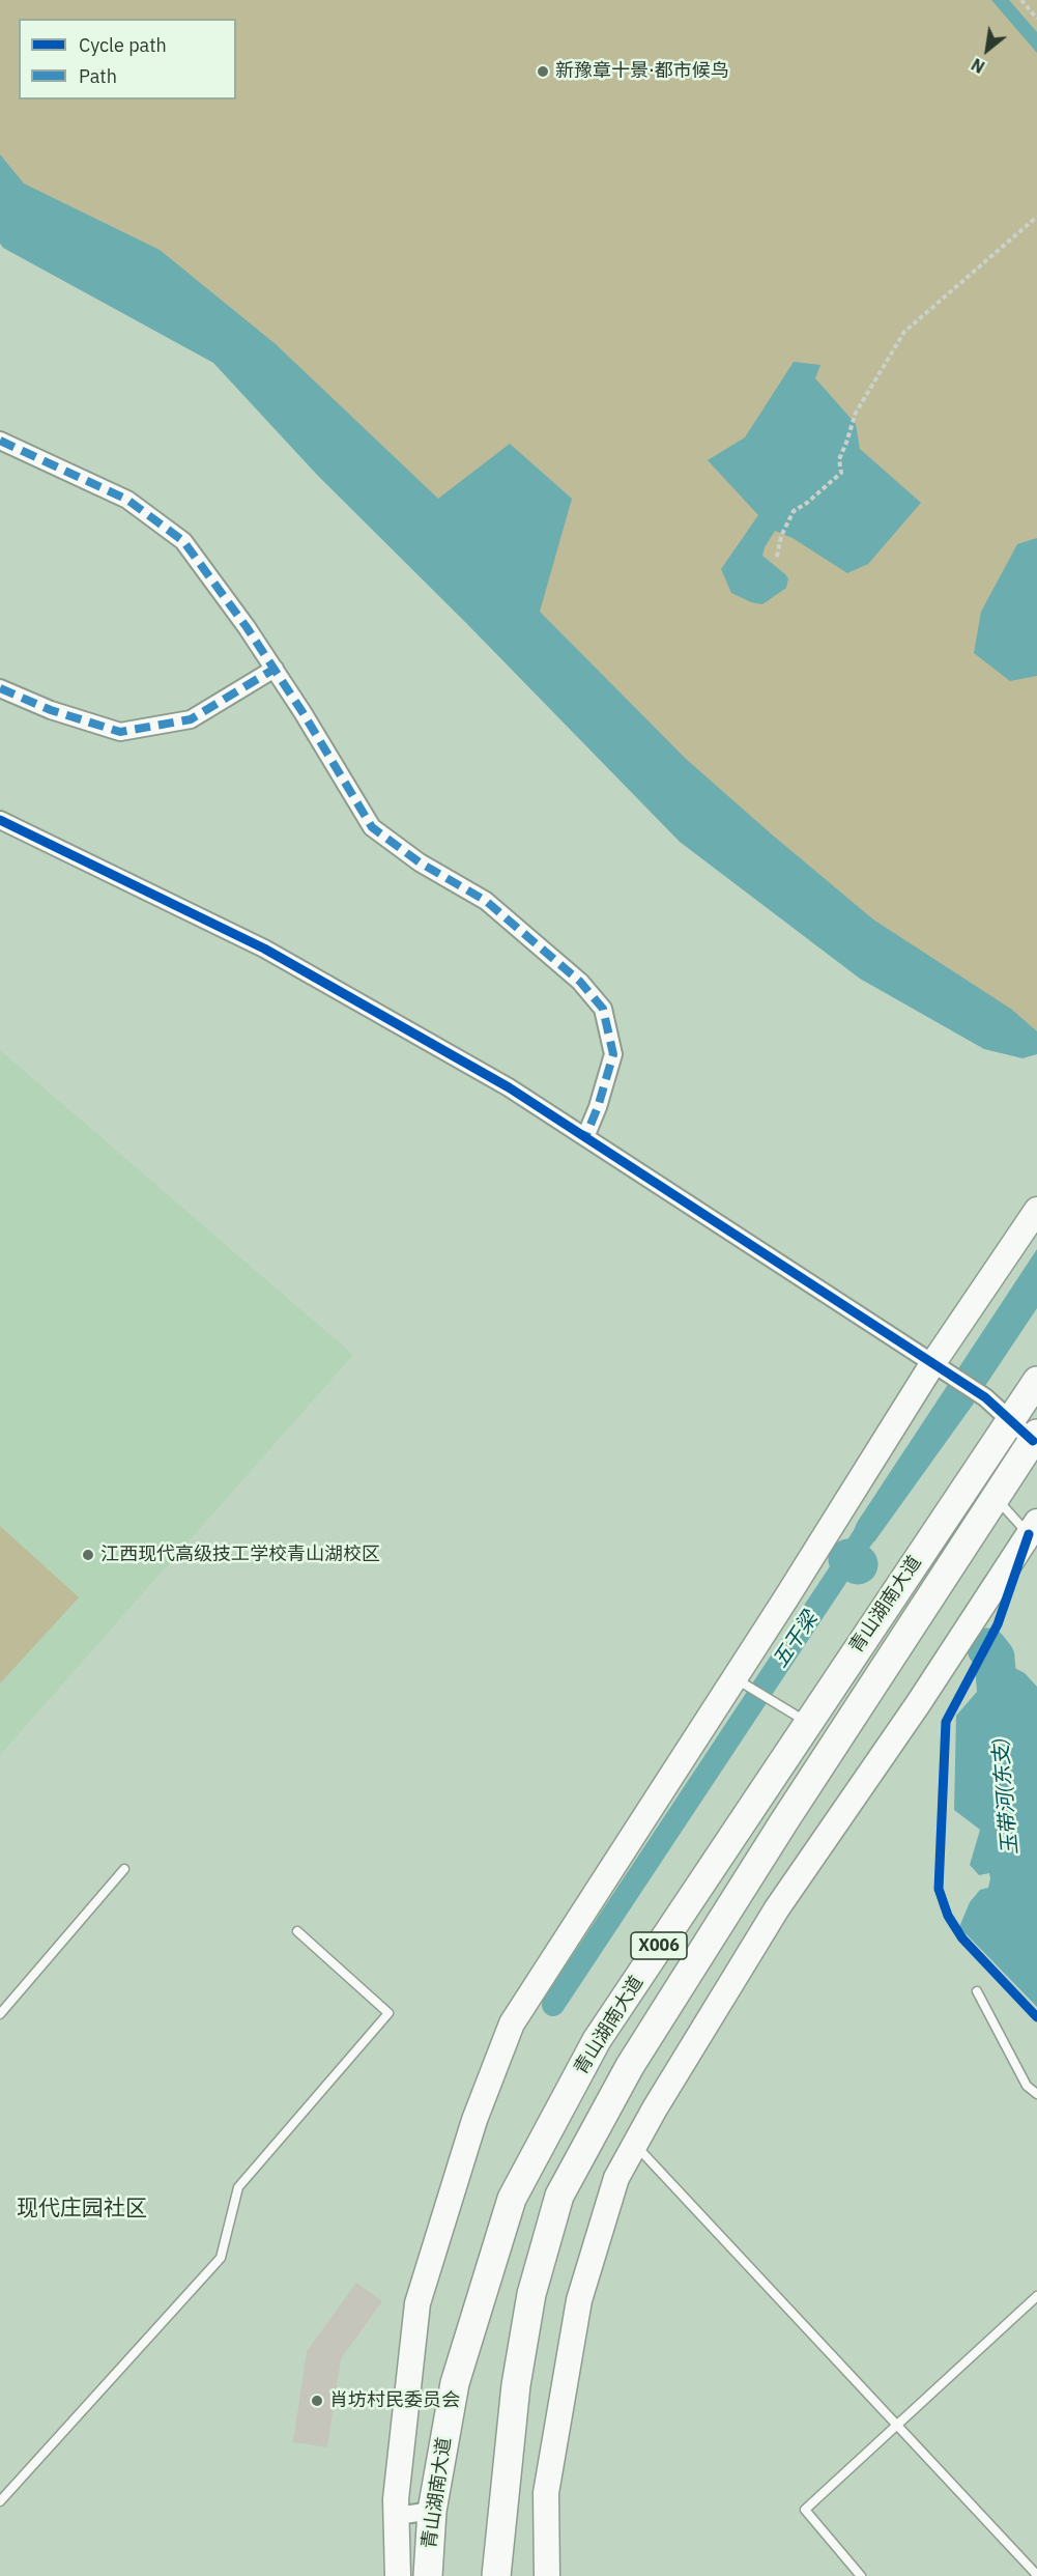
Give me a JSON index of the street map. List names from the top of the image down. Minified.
{"streets":{"main road":["青山湖南大道","X006"]},"districts":["现代庄园社区"],"water":["五干梁","玉带河(东支)"],"places":["新豫章十景·都市候鸟","江西现代高级技工学校青山湖校区","肖坊村民委员会"],"legend":["Cycle path","Path"],"north":"bottom left"}
